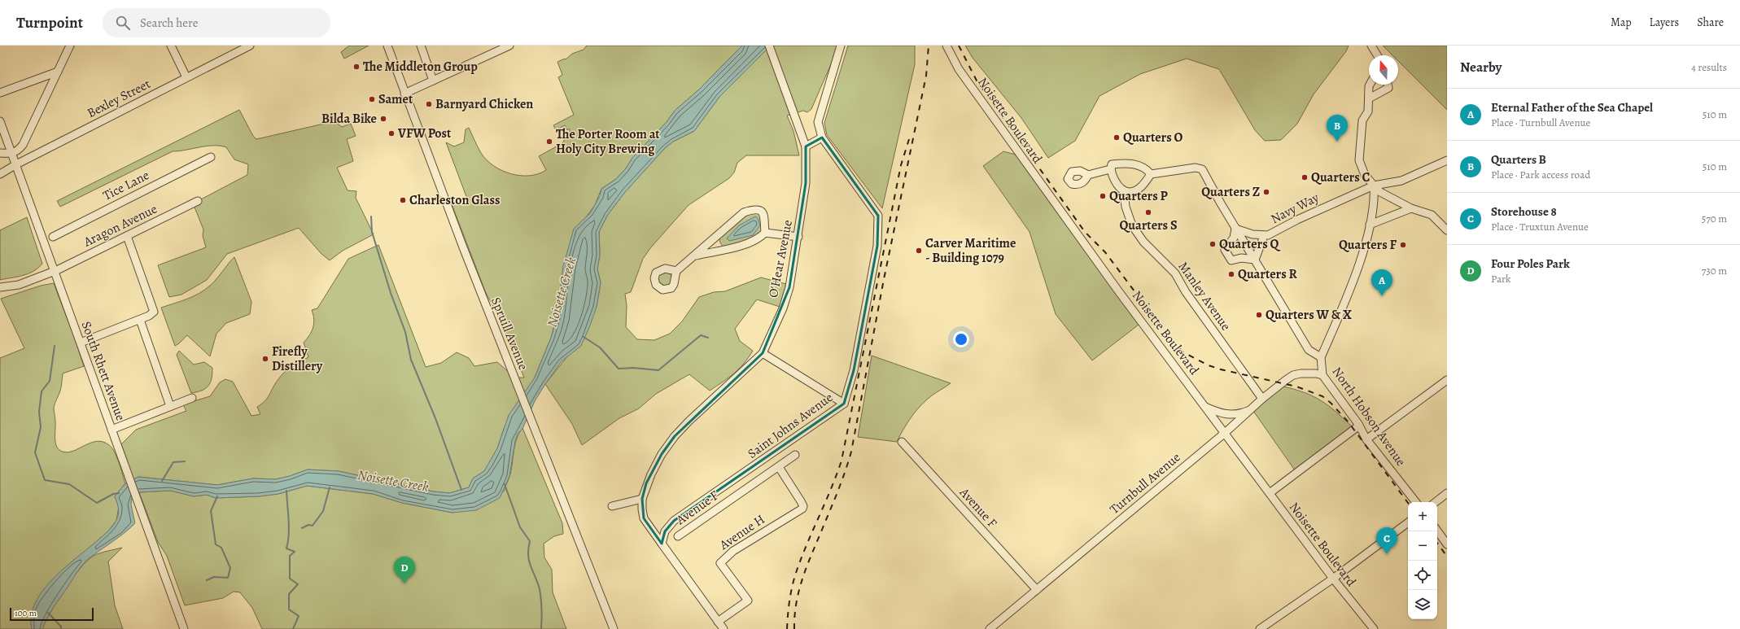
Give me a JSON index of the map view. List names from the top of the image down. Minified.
{"streets":{"street":["Bexley Street","Noisette Boulevard","Tice Lane","Navy Way","Aragon Avenue","O'Hear Avenue","Manley Avenue","Spruill Avenue","South Rhett Avenue","North Hobson Avenue","Saint Johns Avenue","Turnbull Avenue","Avenue F","Avenue H"]},"crossings":[["Bexley Street","South Rhett Avenue"],["Noisette Boulevard","Turnbull Avenue"],["Navy Way","North Hobson Avenue"],["Aragon Avenue","South Rhett Avenue"],["O'Hear Avenue","Saint Johns Avenue"],["Manley Avenue","Turnbull Avenue"],["North Hobson Avenue","Turnbull Avenue"],["Turnbull Avenue","Avenue F"],["Avenue F","Avenue H"]],"water":["Noisette Creek"],"places":["The Middleton Group","Samet","Barnyard Chicken","Bilda Bike","VFW Post","Quarters O","The Porter Room at Holy City Brewing","Quarters C","Quarters Z","Quarters P","Charleston Glass","Quarters S","Quarters Q","Quarters F","Carver Maritime - Building 1079","Quarters R","Quarters W & X","Firefly Distillery"],"scale_bar":"100 m","north":"top","page":{"header":"Turnpoint","search":"Search here","nav":["Map","Layers","Share"],"heading":["Nearby","4 results"],"list":[{"mark":"A","name":"Eternal Father of the Sea Chapel","note":"Place · Turnbull Avenue","value":"510 m"},{"mark":"B","name":"Quarters B","note":"Place · Park access road","value":"510 m"},{"mark":"C","name":"Storehouse 8","note":"Place · Truxtun Avenue","value":"570 m"},{"mark":"D","name":"Four Poles Park","note":"Park","value":"730 m"}],"pins":["B","A","C","D"],"map_buttons":["+","−"],"scale":"100 m"}}
